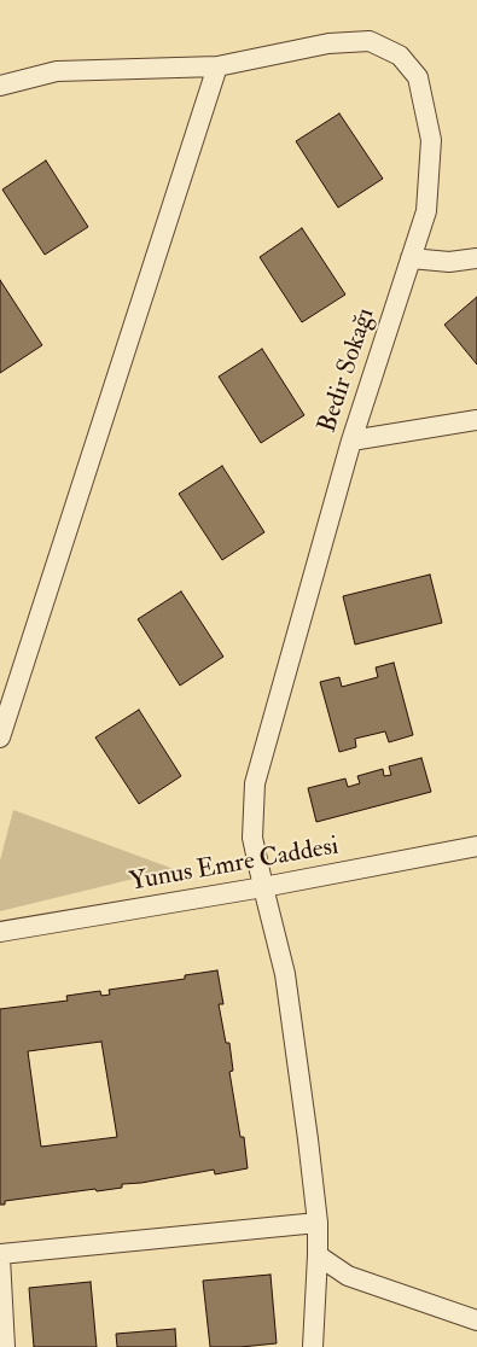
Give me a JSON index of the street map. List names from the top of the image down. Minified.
{"streets":{"street":["Bedir Sokağı","Yunus Emre Caddesi"]},"crossings":[["Bedir Sokağı","Yunus Emre Caddesi"]]}
